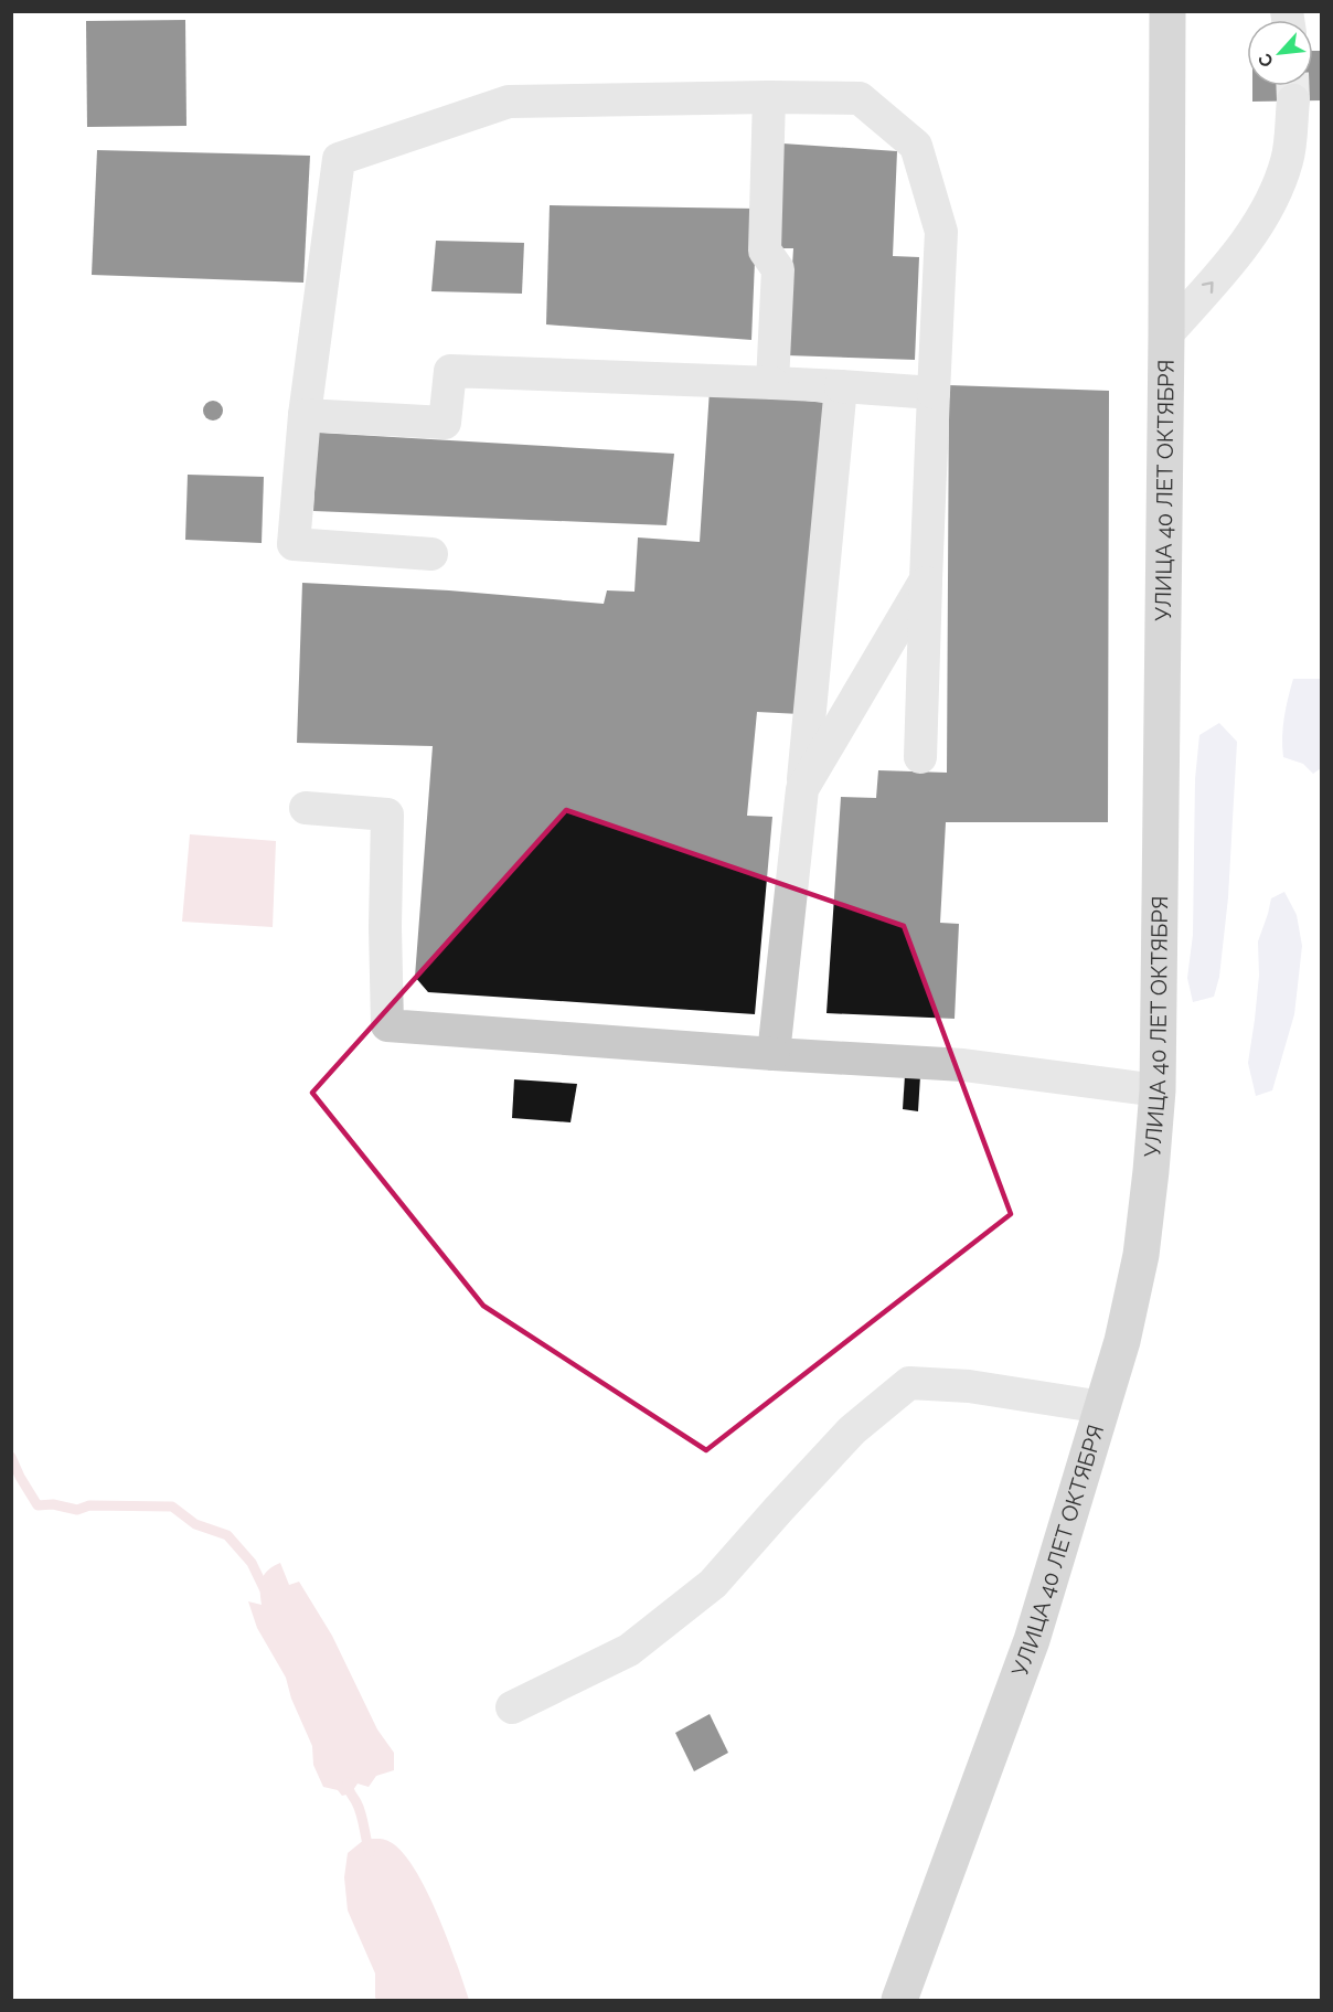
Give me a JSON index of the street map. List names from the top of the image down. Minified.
{"streets":{"main road":["УЛИЦА 40 ЛЕТ ОКТЯБРЯ"]},"north":"bottom left"}
